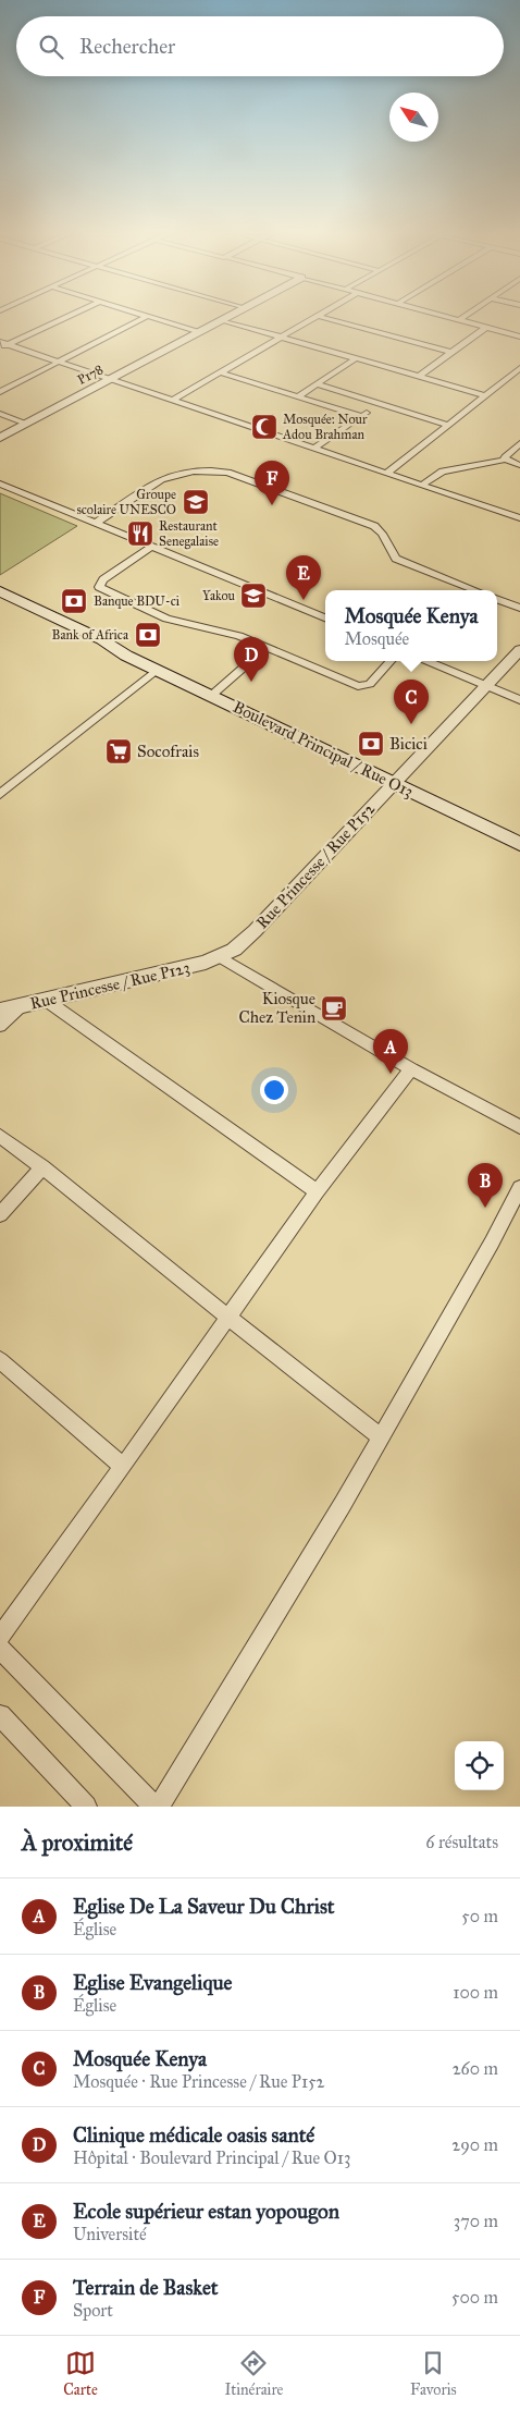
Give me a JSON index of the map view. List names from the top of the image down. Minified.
{"streets":{"main road":["Boulevard Principal / Rue O13"],"street":["P178","Rue Princesse / Rue P152","Rue Princesse / Rue P123"]},"crossings":[["Boulevard Principal / Rue O13","Rue Princesse / Rue P152"],["Rue Princesse / Rue P152","Rue Princesse / Rue P123"]],"places":{"mosque":["Mosquée: Nour Adou Brahman"],"school or university":["Groupe scolaire UNESCO","Yakou"],"restaurant":["Restaurant Senegalaise"],"bank":["Banque BDU-ci","Bank of Africa","Bicici"],"supermarket":["Socofrais"],"cafe":["Kiosque Chez Tenin"]},"north":"top left","page":{"search":"Rechercher","pins":["F","E","D","C","A","B"],"popup":["Mosquée Kenya","Mosquée"],"heading":["À proximité","6 résultats"],"list":[{"mark":"A","name":"Eglise De La Saveur Du Christ","note":"Église","value":"50 m"},{"mark":"B","name":"Eglise Evangelique","note":"Église","value":"100 m"},{"mark":"C","name":"Mosquée Kenya","note":"Mosquée · Rue Princesse / Rue P152","value":"260 m"},{"mark":"D","name":"Clinique médicale oasis santé","note":"Hôpital · Boulevard Principal / Rue O13","value":"290 m"},{"mark":"E","name":"Ecole supérieur estan yopougon","note":"Université","value":"370 m"},{"mark":"F","name":"Terrain de Basket","note":"Sport","value":"500 m"}],"nav":["Carte","Itinéraire","Favoris"]}}
